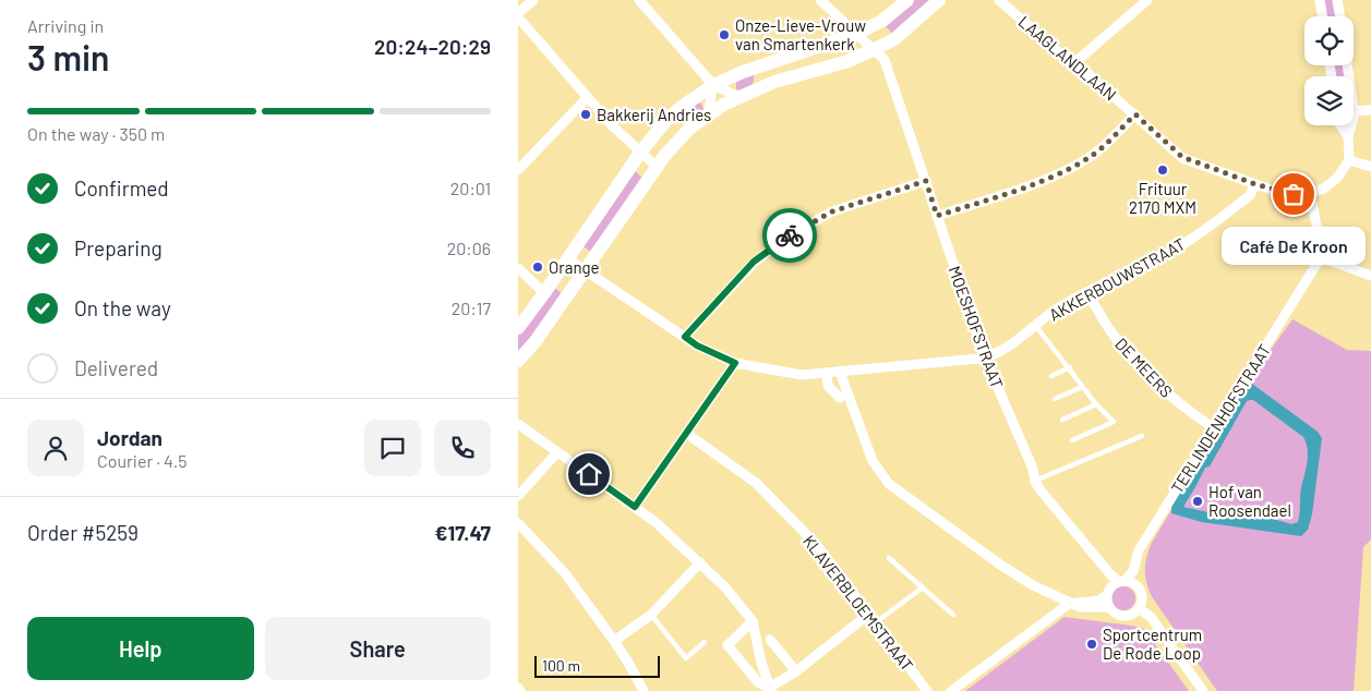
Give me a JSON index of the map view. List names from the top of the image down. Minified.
{"streets":{"street":["LAAGLANDLAAN","AKKERBOUWSTRAAT","MOESHOFSTRAAT","DE MEERS","TERLINDENHOFSTRAAT","KLAVERBLOEMSTRAAT"]},"crossings":[["LAAGLANDLAAN","AKKERBOUWSTRAAT"],["AKKERBOUWSTRAAT","MOESHOFSTRAAT"],["AKKERBOUWSTRAAT","DE MEERS"],["MOESHOFSTRAAT","TERLINDENHOFSTRAAT"],["DE MEERS","TERLINDENHOFSTRAAT"]],"places":["Onze-Lieve-Vrouw van Smartenkerk","Bakkerij Andries","Frituur 2170 MXM","Café De Kroon","Orange","Hof van Roosendael","Sportcentrum De Rode Loop"],"scale_bar":"100 m","page":{"heading":["3 min","Arriving in","20:24–20:29"],"panel":["Jordan","Courier · 4.5","Order #5259","€17.47"],"bar":"On the way · 350 m","list":[["Confirmed","20:01"],["Preparing","20:06"],["On the way","20:17"],"Delivered"],"bubble":"Café De Kroon","buttons":["Help","Share"],"scale":"100 m"}}
